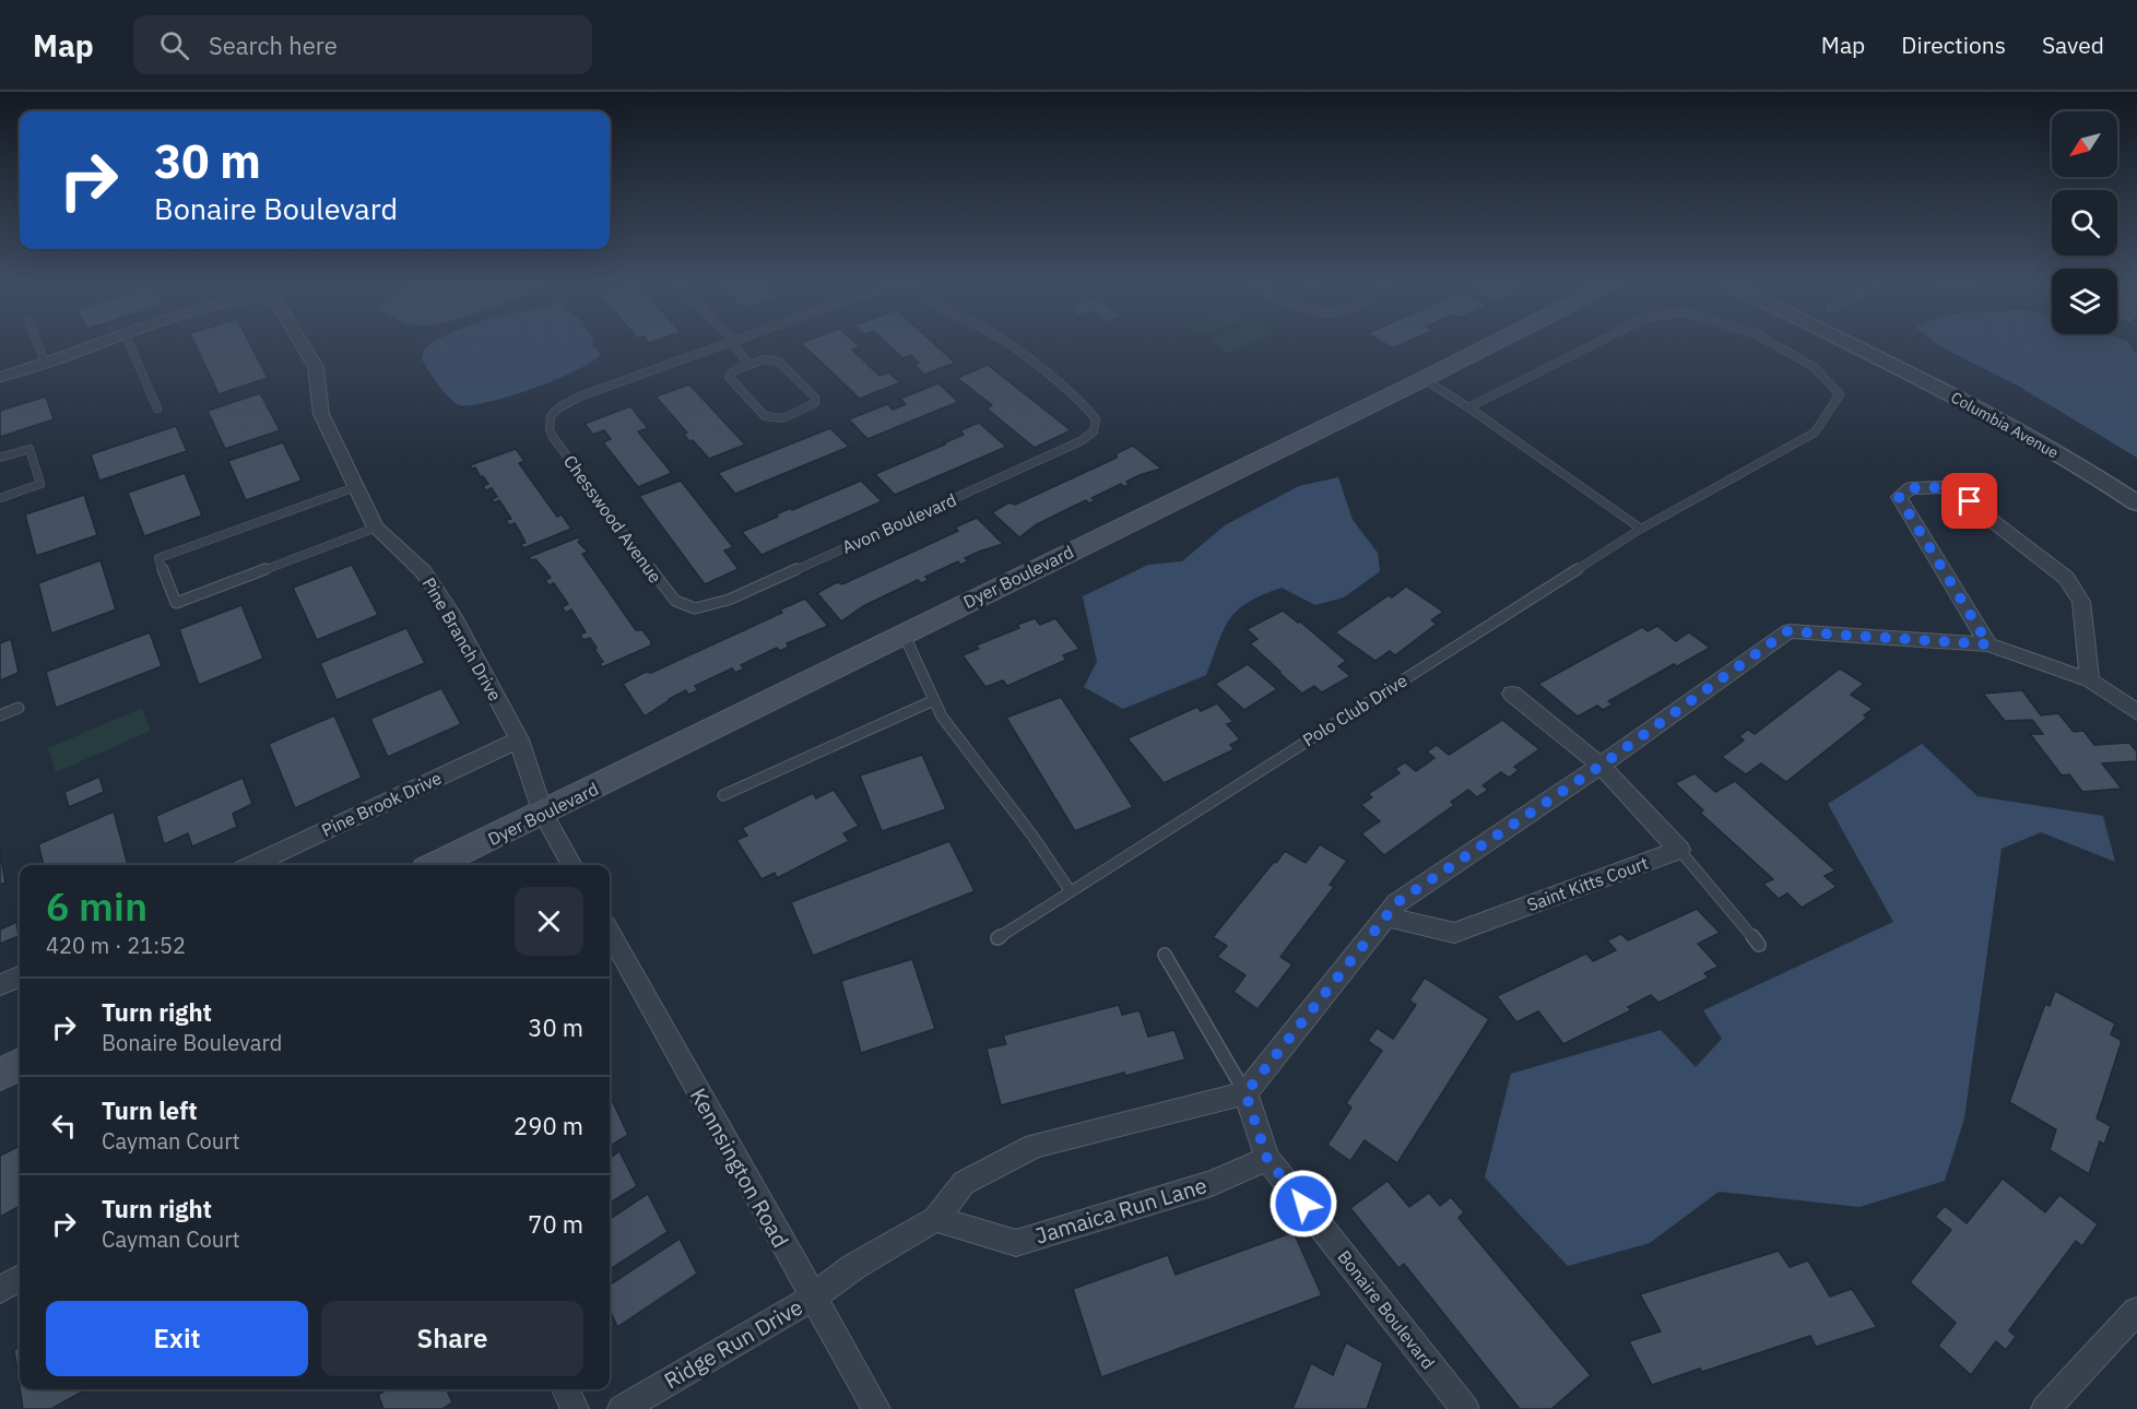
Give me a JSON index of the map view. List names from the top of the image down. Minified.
{"streets":{"main road":["Dyer Boulevard"],"street":["Columbia Avenue","Pine Branch Drive","Pine Brook Drive","Saint Kitts Court","Kennsington Road","Jamaica Run Lane","Bonaire Boulevard","Ridge Run Drive"],"lane":["Chesswood Avenue","Avon Boulevard","Polo Club Drive"]},"crossings":[["Chesswood Avenue","Avon Boulevard"],["Dyer Boulevard","Pine Branch Drive"],["Pine Branch Drive","Pine Brook Drive"],["Kennsington Road","Ridge Run Drive"],["Jamaica Run Lane","Bonaire Boulevard"]],"north":"bottom left","page":{"header":"Map","search":"Search here","nav":["Map","Directions","Saved"],"turn":["30 m","Bonaire Boulevard"],"heading":["6 min","420 m · 21:52"],"list":[{"name":"Turn right","note":"Bonaire Boulevard","value":"30 m"},{"name":"Turn left","note":"Cayman Court","value":"290 m"},{"name":"Turn right","note":"Cayman Court","value":"70 m"}],"buttons":["Exit","Share"]}}
